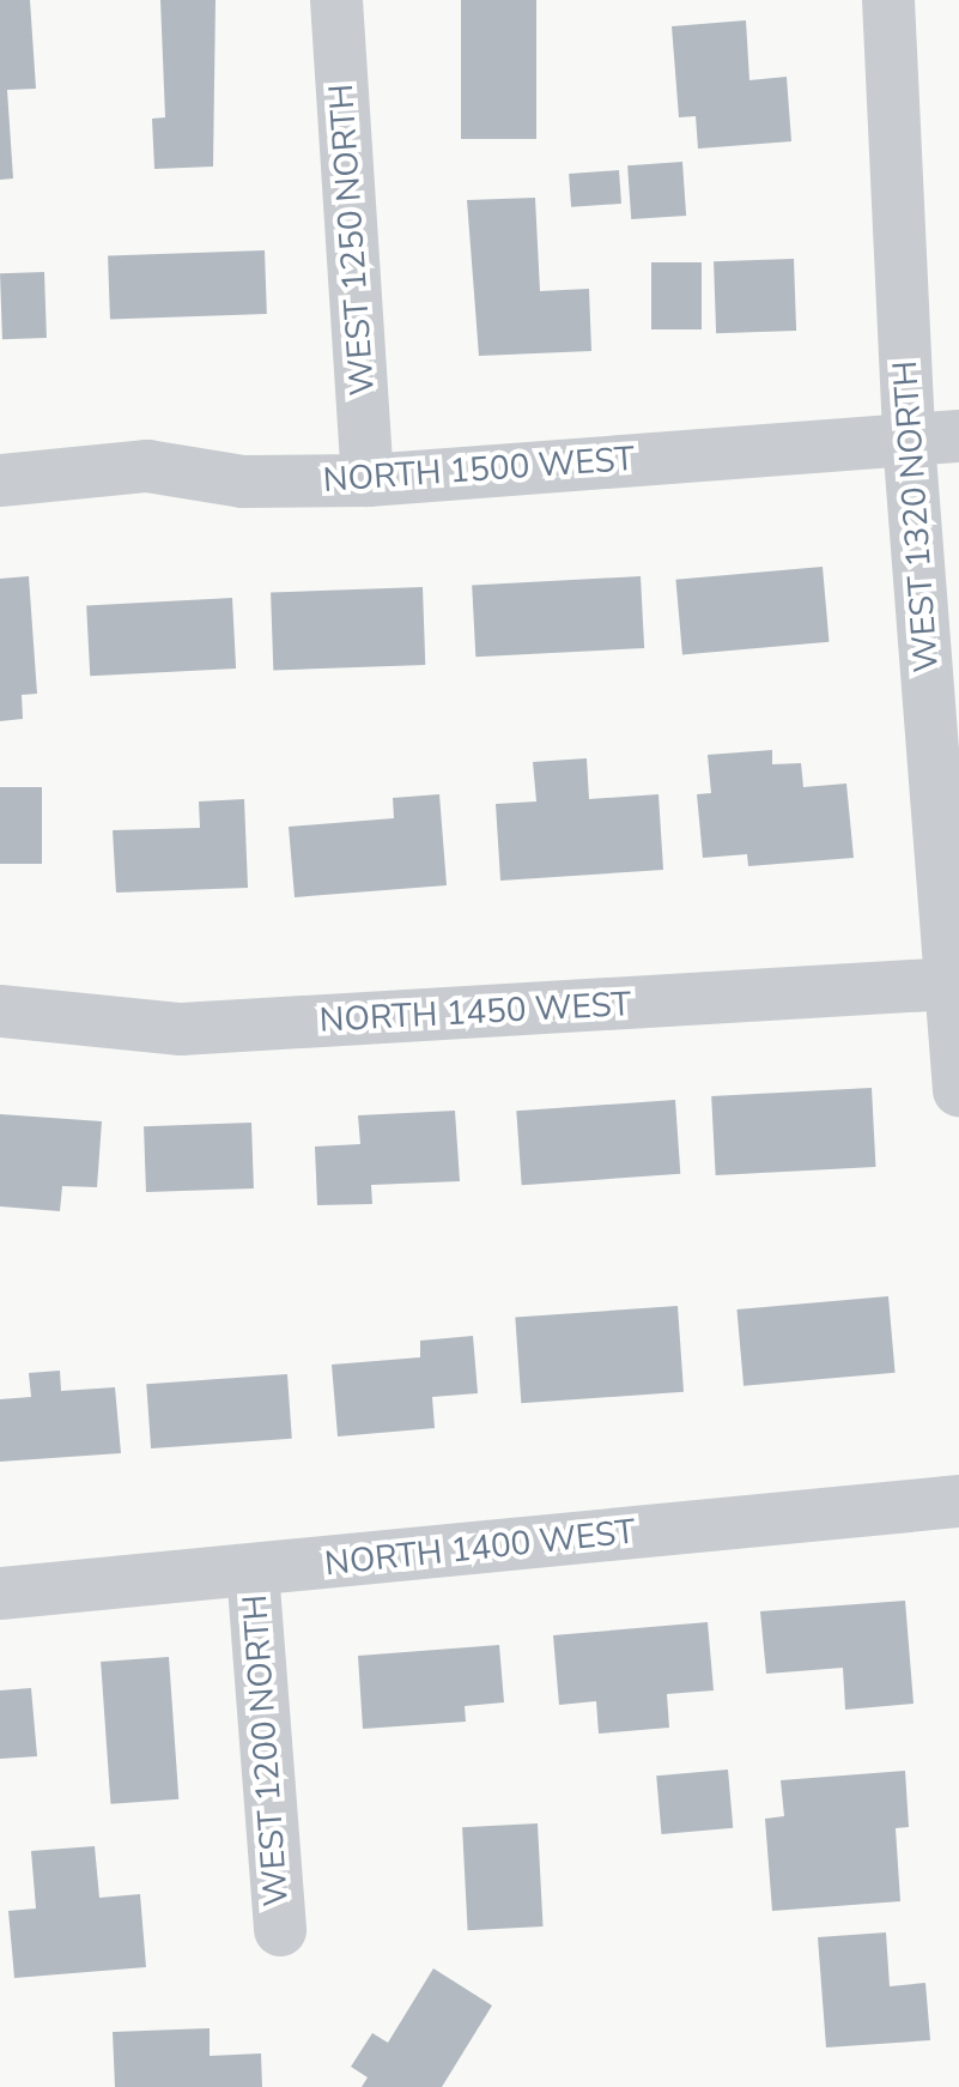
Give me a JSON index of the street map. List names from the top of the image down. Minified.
{"streets":{"street":["WEST 1250 NORTH","NORTH 1500 WEST","WEST 1320 NORTH","NORTH 1450 WEST","NORTH 1400 WEST","WEST 1200 NORTH"]},"crossings":[["WEST 1250 NORTH","NORTH 1500 WEST"],["NORTH 1500 WEST","WEST 1320 NORTH"],["WEST 1320 NORTH","NORTH 1450 WEST"],["NORTH 1400 WEST","WEST 1200 NORTH"]]}
